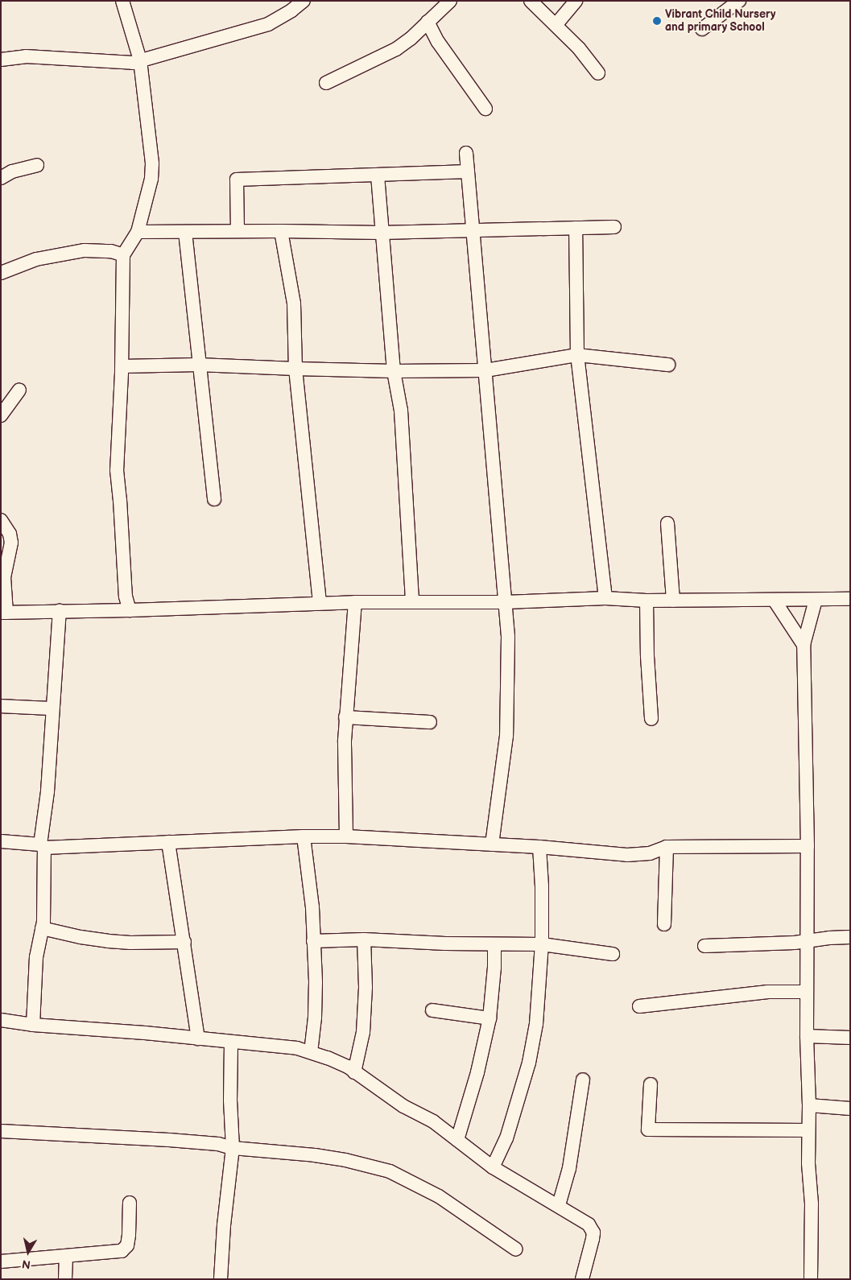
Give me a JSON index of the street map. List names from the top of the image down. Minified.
{"places":["Vibrant Child Nursery and primary School"],"north":"bottom"}
